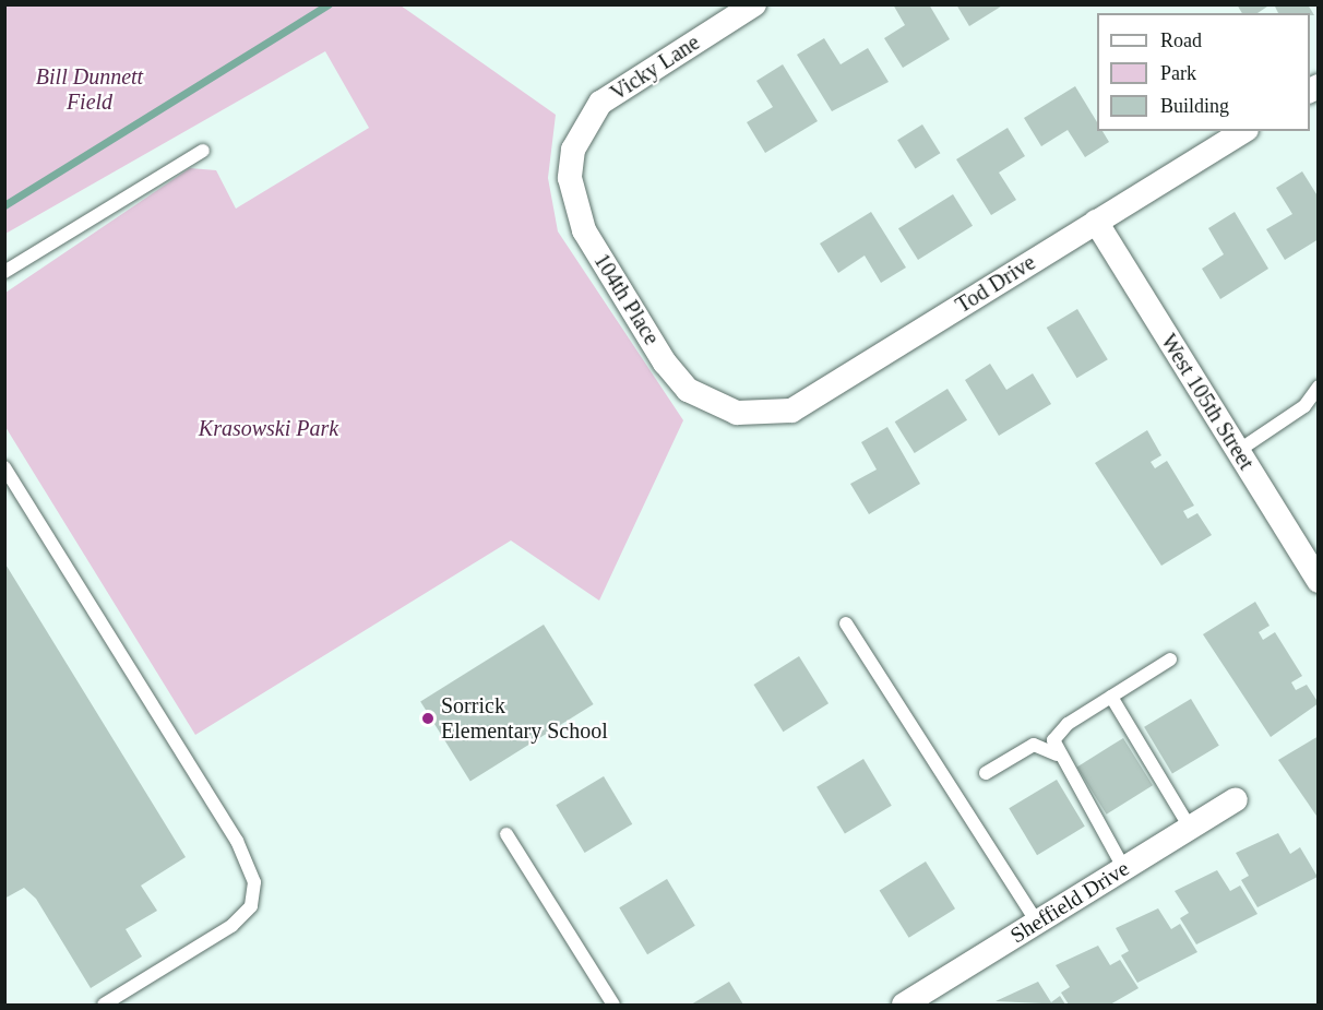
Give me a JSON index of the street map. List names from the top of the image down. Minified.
{"streets":{"street":["Vicky Lane","Tod Drive","104th Place","West 105th Street","Sheffield Drive"]},"crossings":[["Vicky Lane","104th Place"],["Tod Drive","104th Place"],["Tod Drive","West 105th Street"]],"parks":["Bill Dunnett Field","Krasowski Park"],"places":["Sorrick Elementary School"],"legend":["Road","Park","Building"]}
